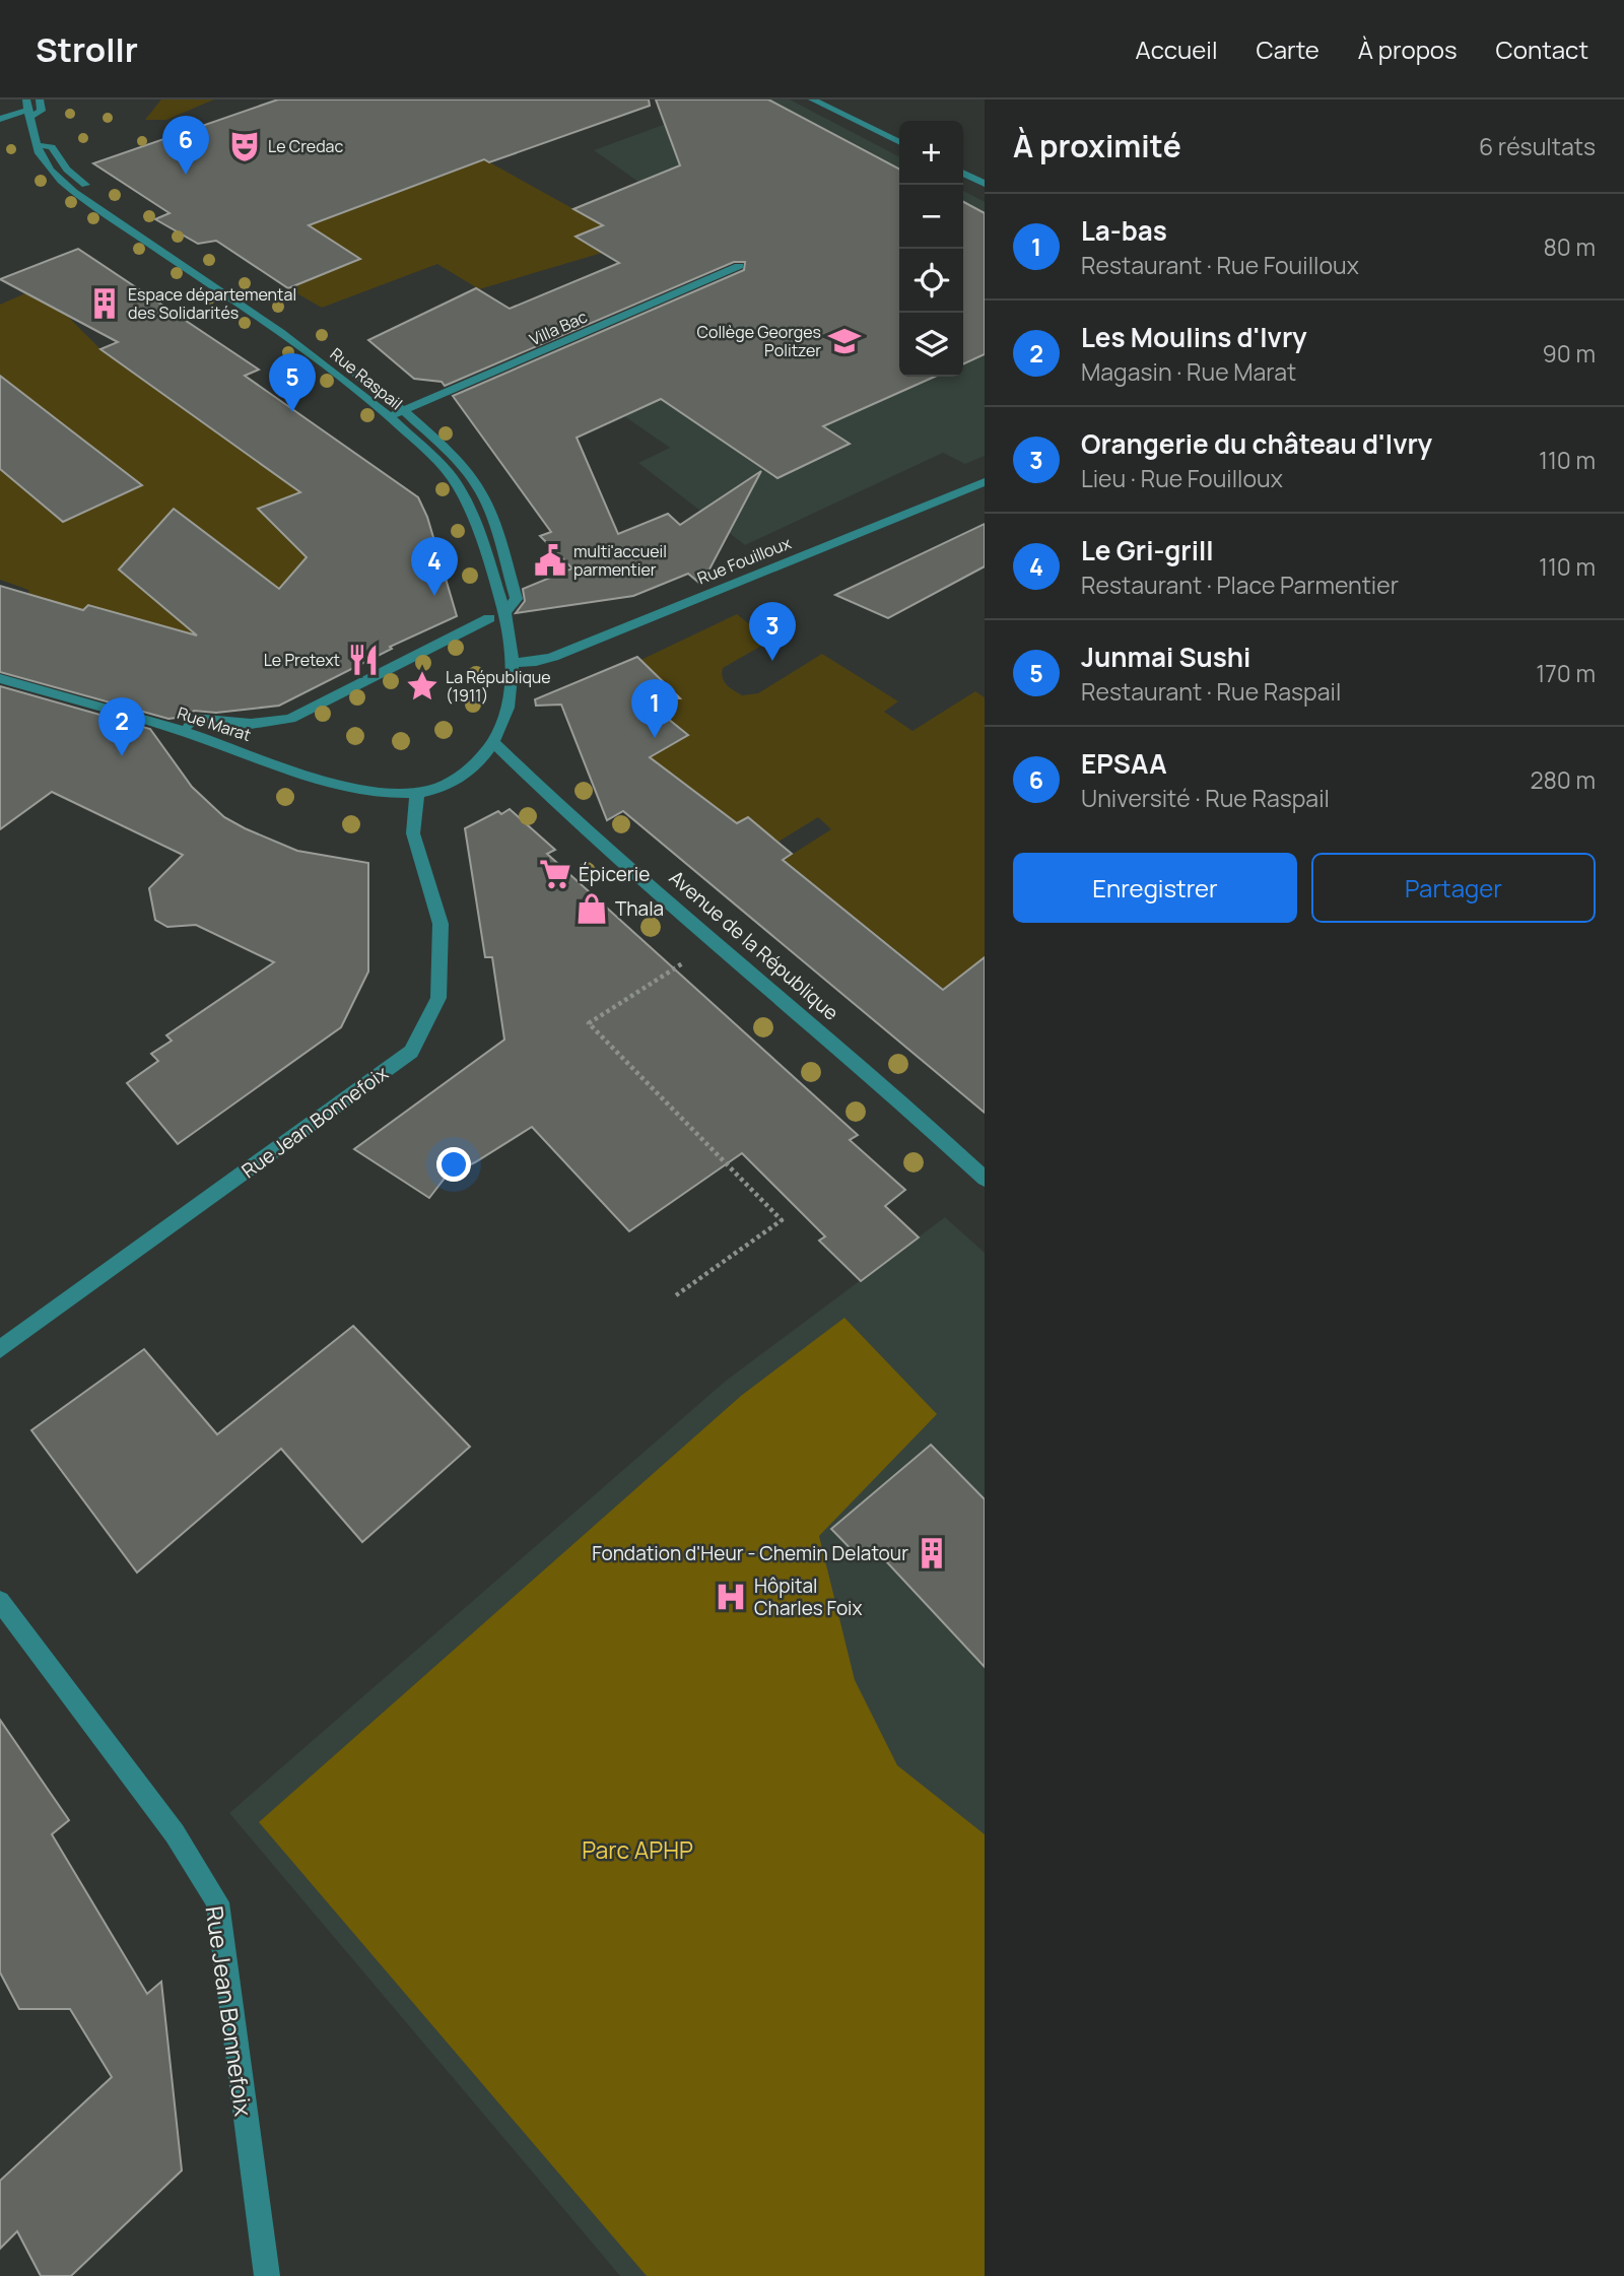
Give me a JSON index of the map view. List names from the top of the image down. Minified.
{"streets":{"street":["Villa Bac","Rue Raspail","Rue Fouilloux","Rue Marat","Avenue de la République","Rue Jean Bonnefoix"]},"crossings":[["Villa Bac","Rue Raspail"],["Rue Raspail","Rue Fouilloux"],["Rue Marat","Rue Jean Bonnefoix"]],"parks":["Parc APHP"],"places":{"theatre":["Le Credac"],"building":["Espace départemental des Solidarités","Fondation d'Heur - Chemin Delatour"],"school or university":["Collège Georges Politzer"],"public building":["multi'accueil parmentier"],"restaurant":["Le Pretext"],"place":["La République (1911)"],"supermarket":["Épicerie"],"shop":["Thala"],"hospital":["Hôpital Charles Foix"]},"page":{"header":"Strollr","nav":["Accueil","Carte","À propos","Contact"],"heading":["À proximité","6 résultats"],"pins":["6","5","4","3","1","2"],"map_buttons":["+","−"],"list":[{"mark":"1","name":"La-bas","note":"Restaurant · Rue Fouilloux","value":"80 m"},{"mark":"2","name":"Les Moulins d'Ivry","note":"Magasin · Rue Marat","value":"90 m"},{"mark":"3","name":"Orangerie du château d'Ivry","note":"Lieu · Rue Fouilloux","value":"110 m"},{"mark":"4","name":"Le Gri-grill","note":"Restaurant · Place Parmentier","value":"110 m"},{"mark":"5","name":"Junmai Sushi","note":"Restaurant · Rue Raspail","value":"170 m"},{"mark":"6","name":"EPSAA","note":"Université · Rue Raspail","value":"280 m"}],"buttons":["Enregistrer","Partager"]}}
